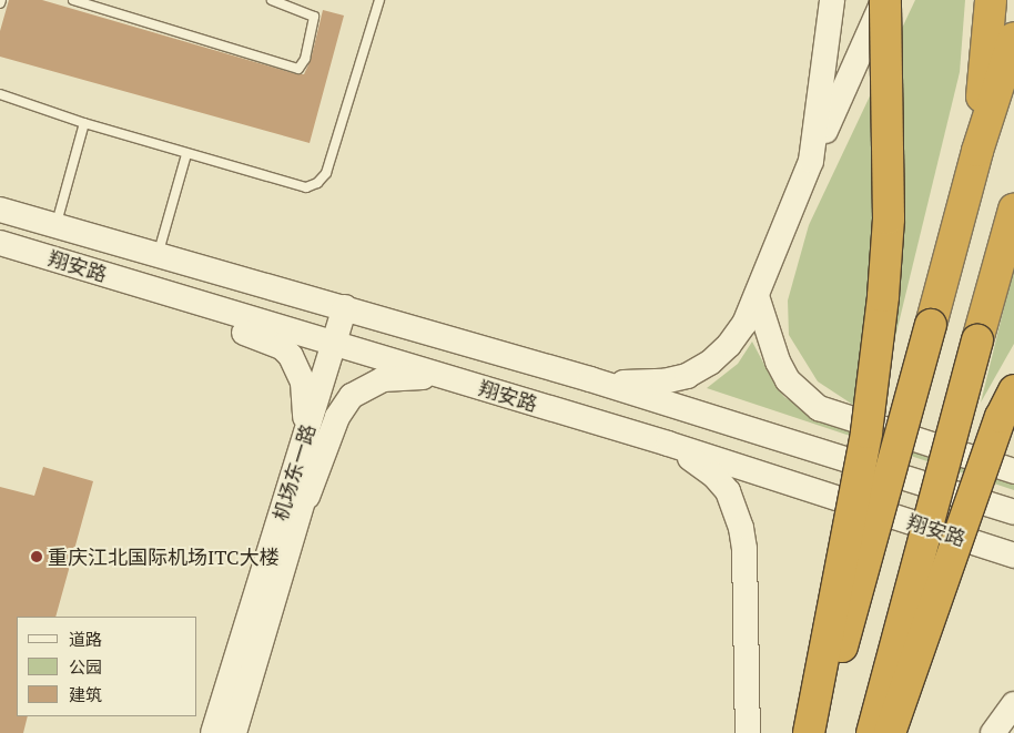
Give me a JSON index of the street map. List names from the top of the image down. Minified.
{"streets":{"main road":["翔安路","机场东一路"]},"crossings":[["翔安路","机场东一路"]],"places":["重庆江北国际机场ITC大楼"],"legend":["道路","公园","建筑"]}
